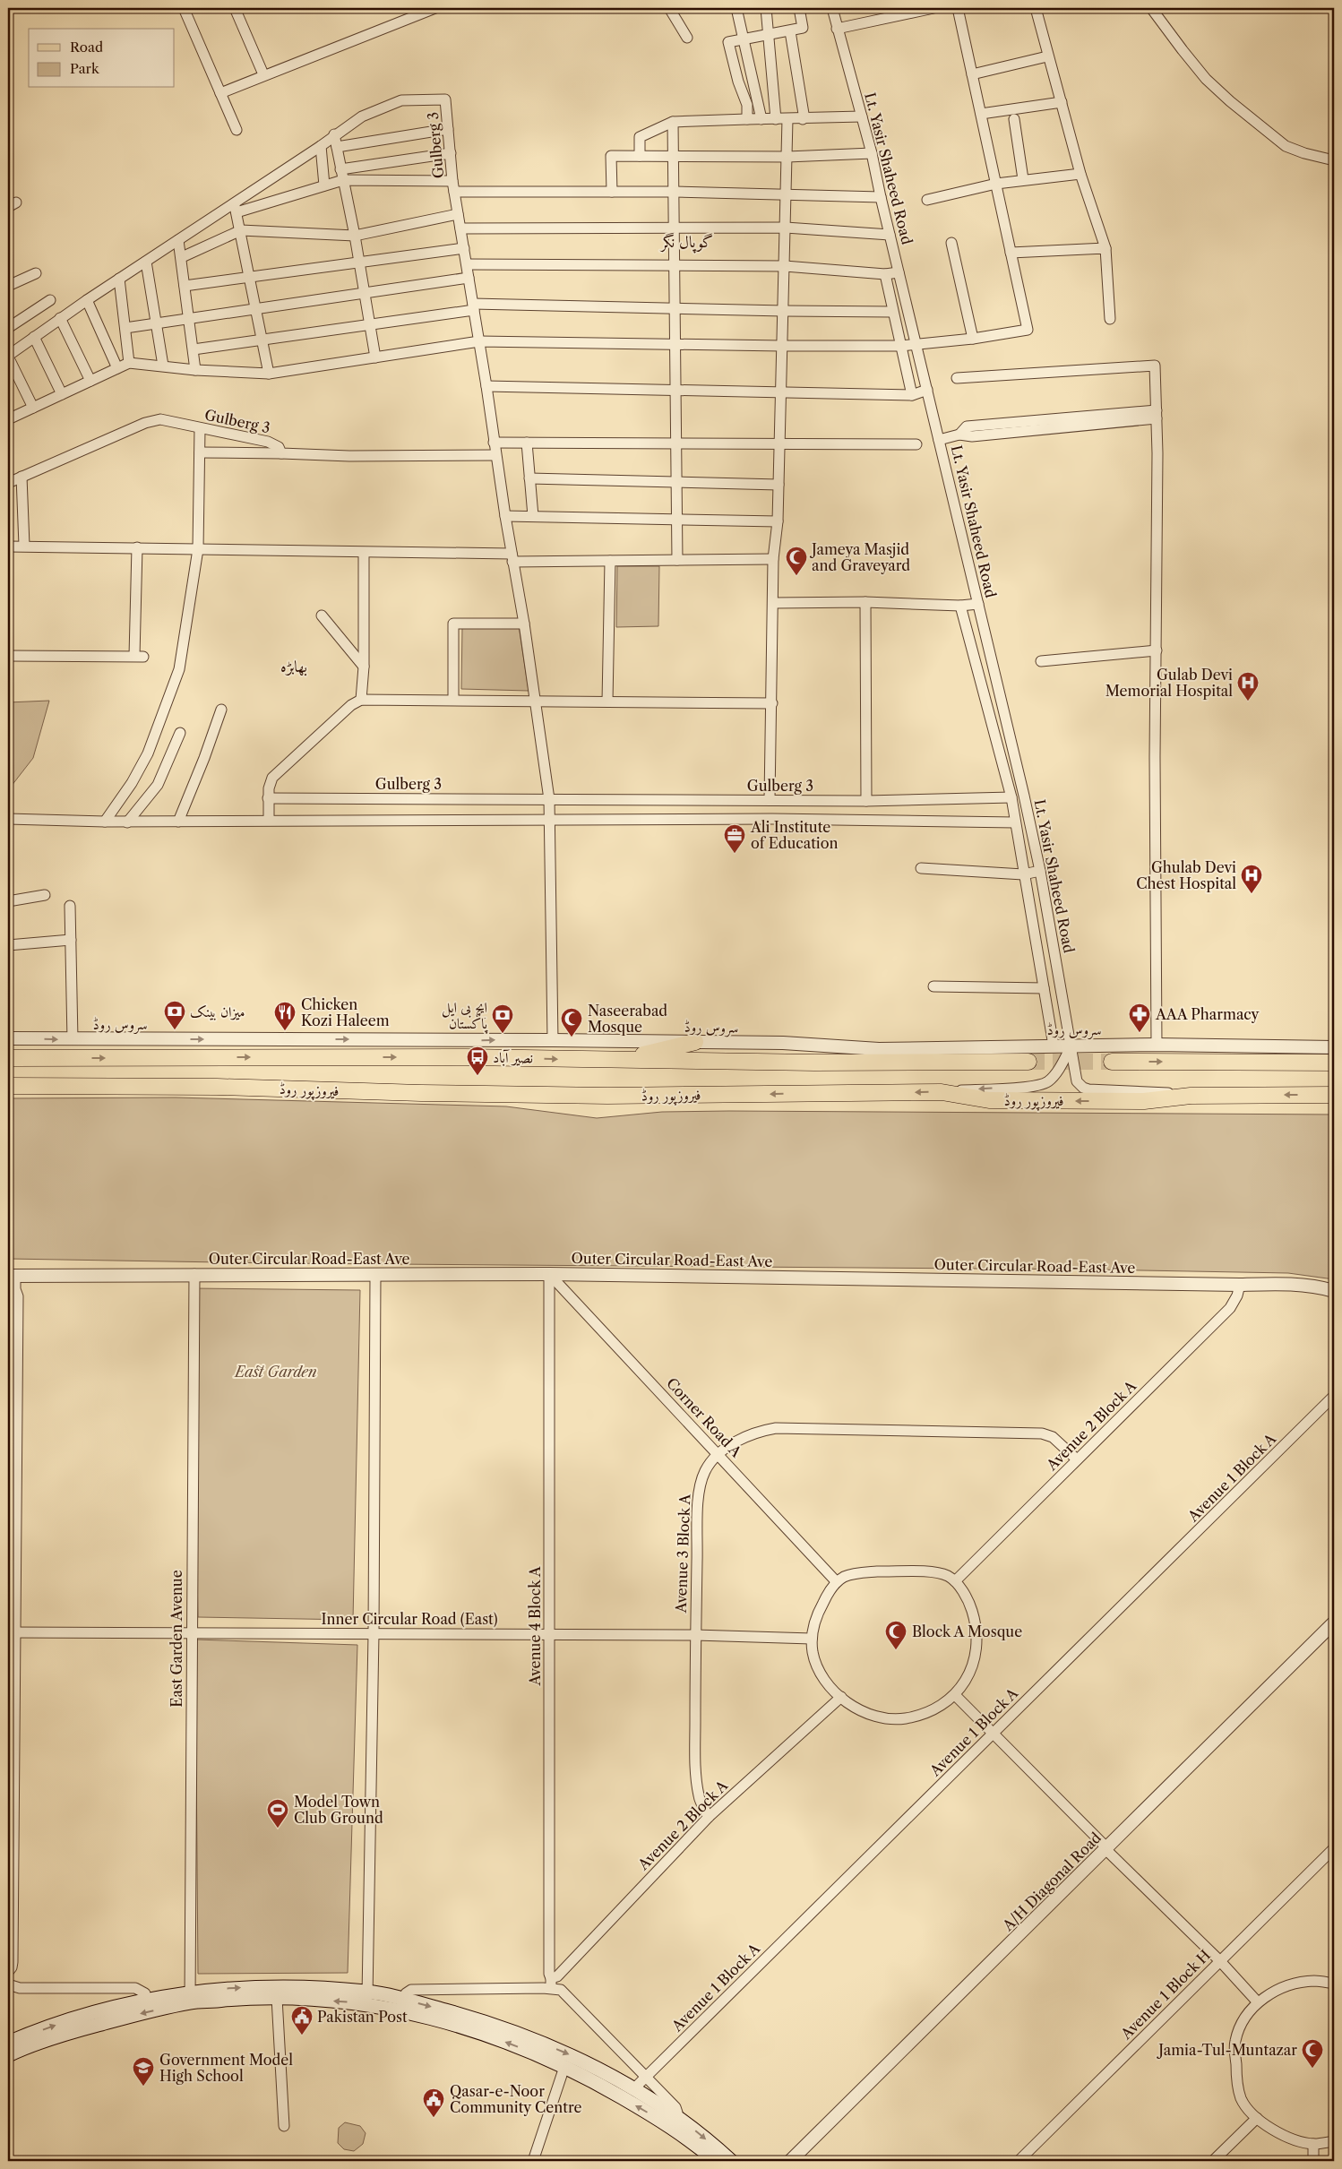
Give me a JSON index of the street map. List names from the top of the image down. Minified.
{"streets":{"main road":["فیروزپور روڈ"],"street":["Gulberg 3","Lt. Yasir Shaheed Road","سروس روڈ","Outer Circular Road-East Ave","Corner Road A","Avenue 2 Block A","Avenue 1 Block A","Avenue 3 Block A","Inner Circular Road (East)","Avenue 4 Block A","East Garden Avenue","A/H Diagonal Road","Avenue 1 Block H"]},"crossings":[["Lt. Yasir Shaheed Road","سروس روڈ"],["Lt. Yasir Shaheed Road","فیروزپور روڈ"],["Outer Circular Road-East Ave","Corner Road A"],["Outer Circular Road-East Ave","Avenue 2 Block A"],["Outer Circular Road-East Ave","Avenue 4 Block A"],["Outer Circular Road-East Ave","East Garden Avenue"],["Corner Road A","Avenue 2 Block A"],["Corner Road A","Avenue 3 Block A"],["Corner Road A","Inner Circular Road (East)"],["Corner Road A","Avenue 4 Block A"],["Avenue 2 Block A","Avenue 3 Block A"],["Avenue 2 Block A","Inner Circular Road (East)"],["Avenue 2 Block A","Avenue 4 Block A"],["Avenue 3 Block A","Inner Circular Road (East)"],["Inner Circular Road (East)","Avenue 4 Block A"],["Inner Circular Road (East)","East Garden Avenue"]],"one_way":["سروس روڈ"],"districts":["گوپال نگر","بھابڑہ"],"parks":["East Garden"],"places":{"mosque":["Jameya Masjid and Graveyard","Naseerabad Mosque","Block A Mosque","Jamia-Tul-Muntazar"],"hospital":["Gulab Devi Memorial Hospital","Ghulab Devi Chest Hospital"],"office":["Ali Institute of Education"],"bank":["میزان بینک","ایچ بی ایل پاکستان"],"restaurant":["Chicken Kozi Haleem"],"pharmacy":["AAA Pharmacy"],"bus stop":["نصیر آباد"],"sports":["Model Town Club Ground"],"public building":["Pakistan Post","Qasar-e-Noor Community Centre"],"school or university":["Government Model High School"]},"legend":["Road","Park"]}
